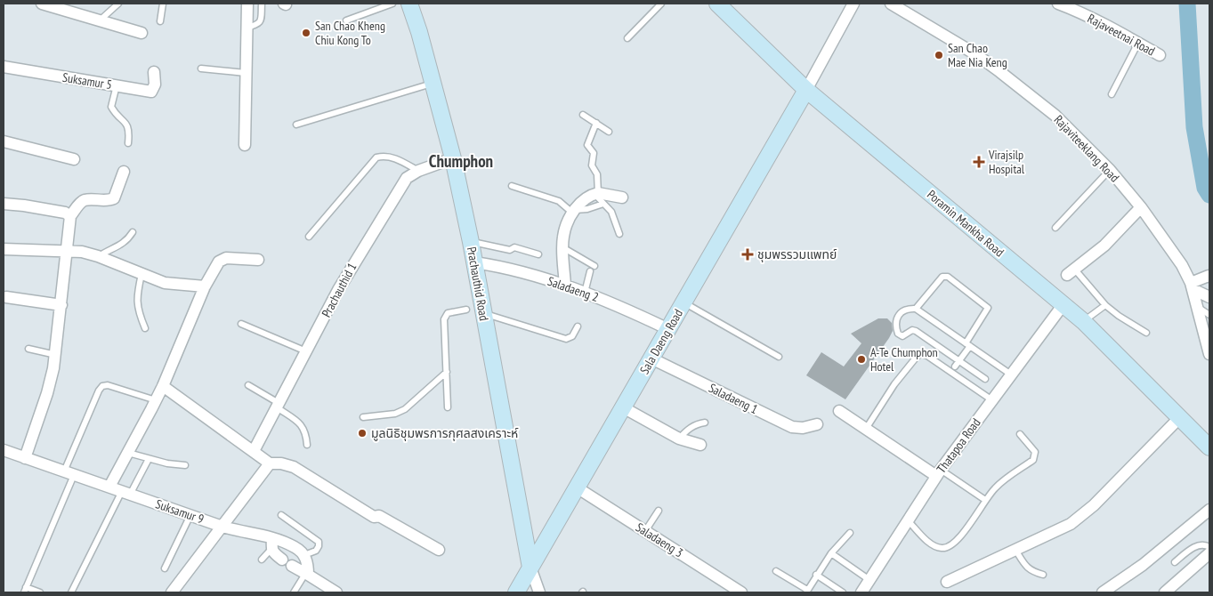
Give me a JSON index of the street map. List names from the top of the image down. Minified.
{"streets":{"street":["Rajaveetnai Road","Suksamur 5","Rajaviteeklang Road","Poramin Mankha Road","Prachauthid Road","Saladaeng 2","Prachauthid 1","Sala Daeng Road","Saladaeng 1","Thatapoa Road","Suksamur 9","Saladaeng 3"]},"crossings":[["Poramin Mankha Road","Sala Daeng Road"],["Poramin Mankha Road","Thatapoa Road"],["Prachauthid Road","Saladaeng 2"],["Prachauthid Road","Prachauthid 1"],["Prachauthid Road","Sala Daeng Road"],["Saladaeng 2","Sala Daeng Road"],["Sala Daeng Road","Saladaeng 1"],["Sala Daeng Road","Saladaeng 3"]],"districts":["Chumphon"],"places":{"other":["San Chao Kheng Chiu Kong To","San Chao Mae Nia Keng","A-Te Chumphon Hotel","มูลนิธิชุมพรการกุศลสงเคราะห์"],"health":["Virajsilp Hospital","ชุมพรรวมแพทย์"]}}
